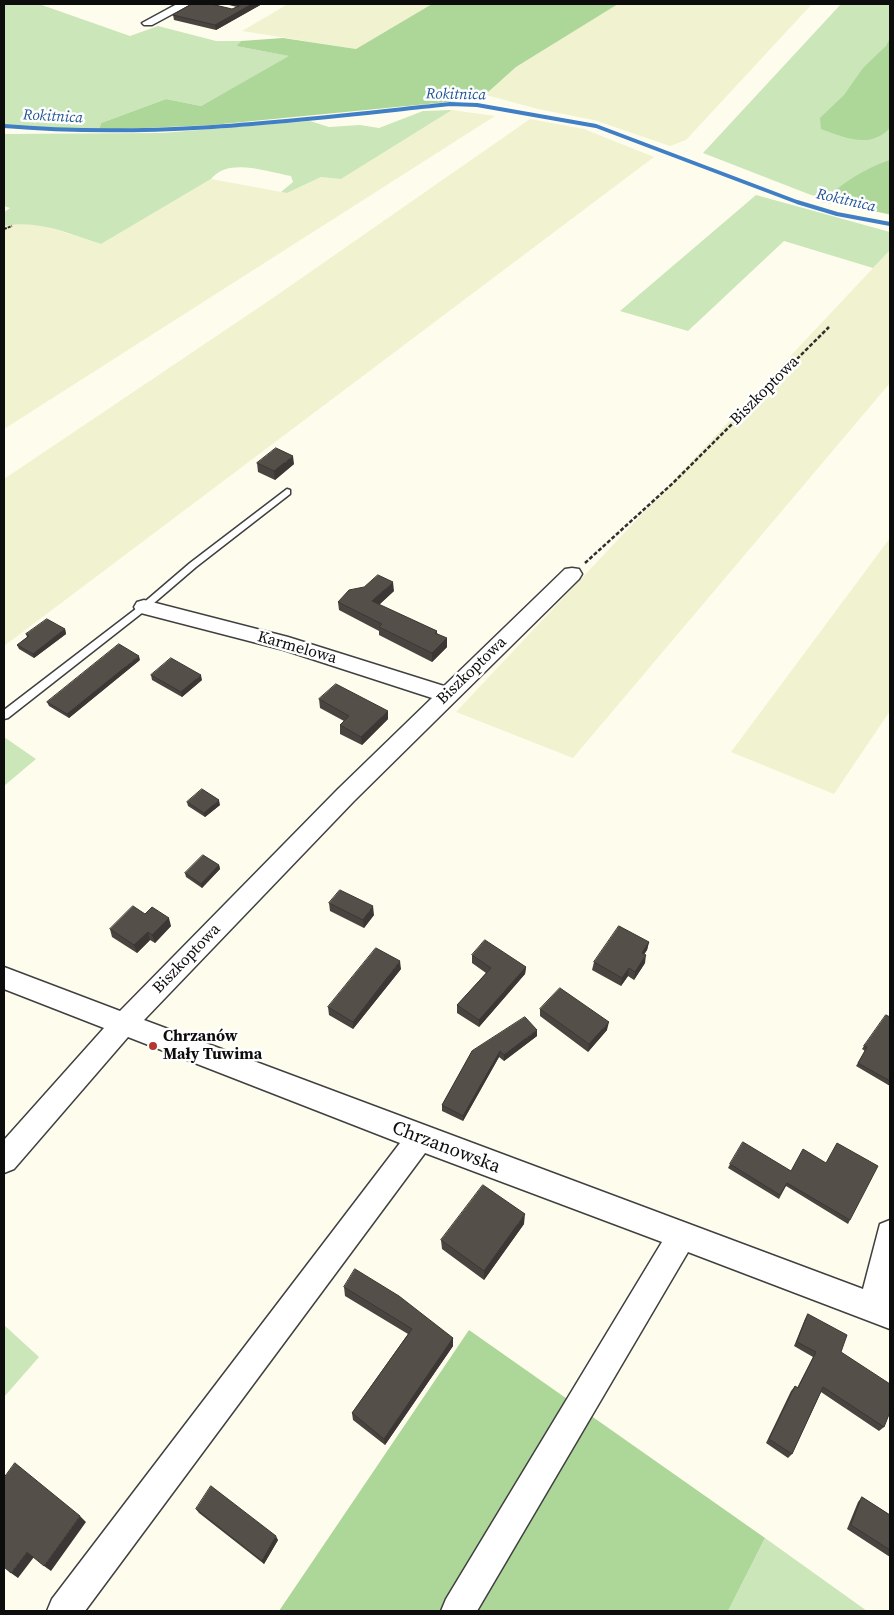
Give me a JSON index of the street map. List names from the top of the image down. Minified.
{"streets":{"street":["Biszkoptowa","Karmelowa","Chrzanowska"]},"crossings":[["Biszkoptowa","Karmelowa"],["Biszkoptowa","Chrzanowska"]],"water":["Rokitnica"],"places":["Chrzanów Mały Tuwima"]}
